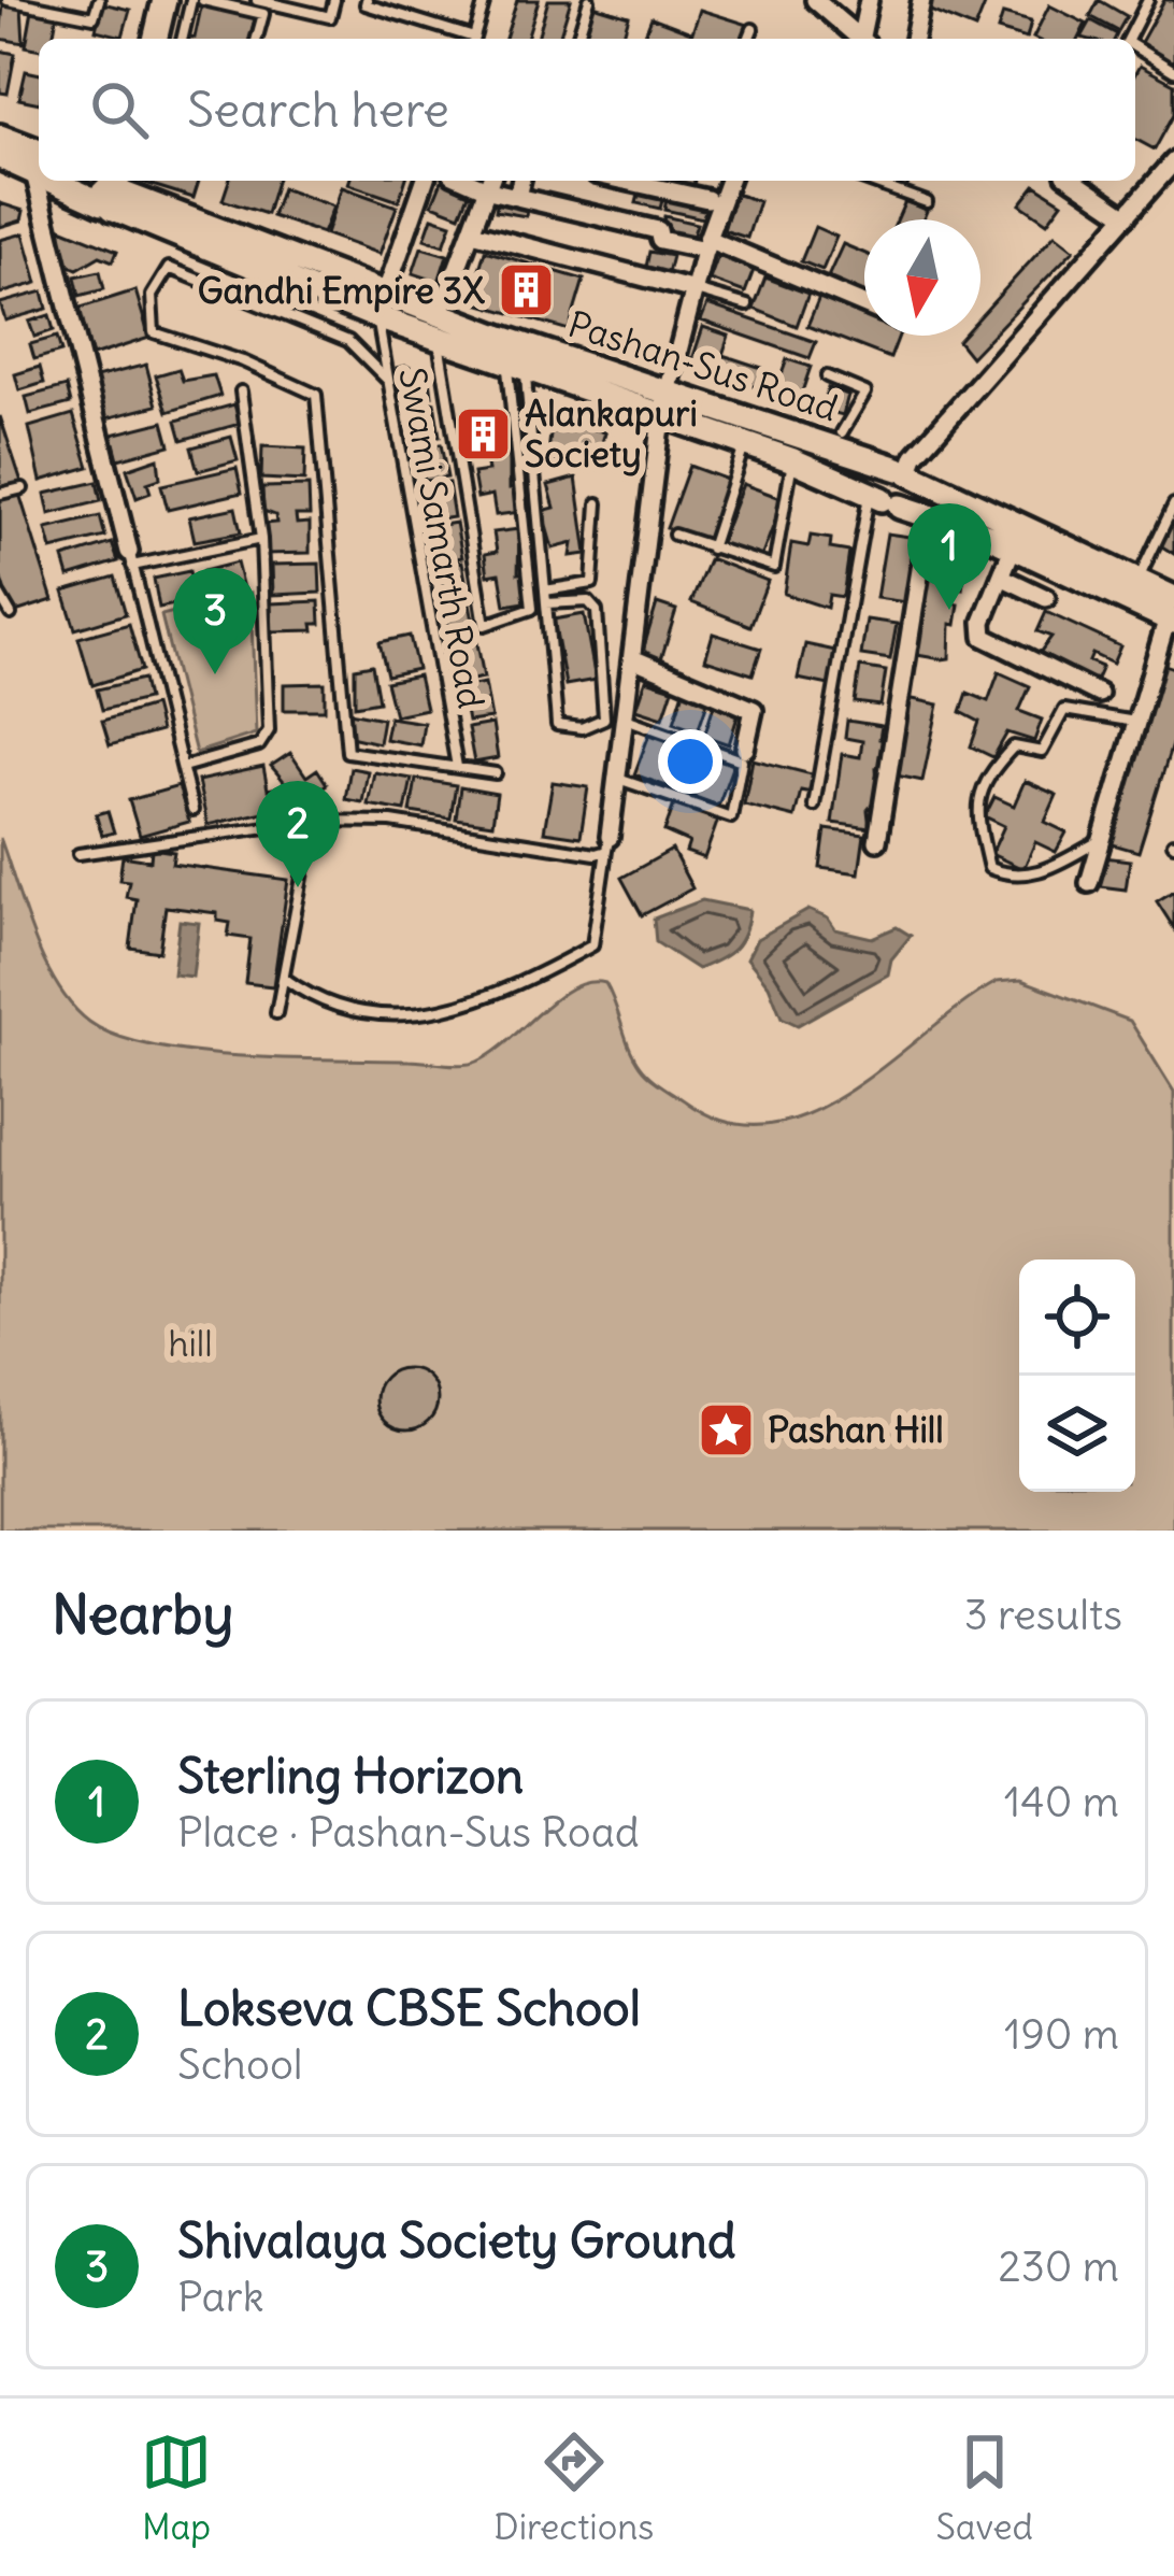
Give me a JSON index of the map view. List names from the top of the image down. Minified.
{"streets":{"main road":["Pashan-Sus Road"],"lane":["Swami Samarth Road"]},"crossings":[["Pashan-Sus Road","Swami Samarth Road"]],"parks":["hill"],"places":{"building":["Gandhi Empire 3X","Alankapuri Society"],"place":["Pashan Hill"]},"north":"bottom","page":{"search":"Search here","pins":["1","3","2"],"heading":["Nearby","3 results"],"list":[{"mark":"1","name":"Sterling Horizon","note":"Place · Pashan-Sus Road","value":"140 m"},{"mark":"2","name":"Lokseva CBSE School","note":"School","value":"190 m"},{"mark":"3","name":"Shivalaya Society Ground","note":"Park","value":"230 m"}],"nav":["Map","Directions","Saved"]}}
